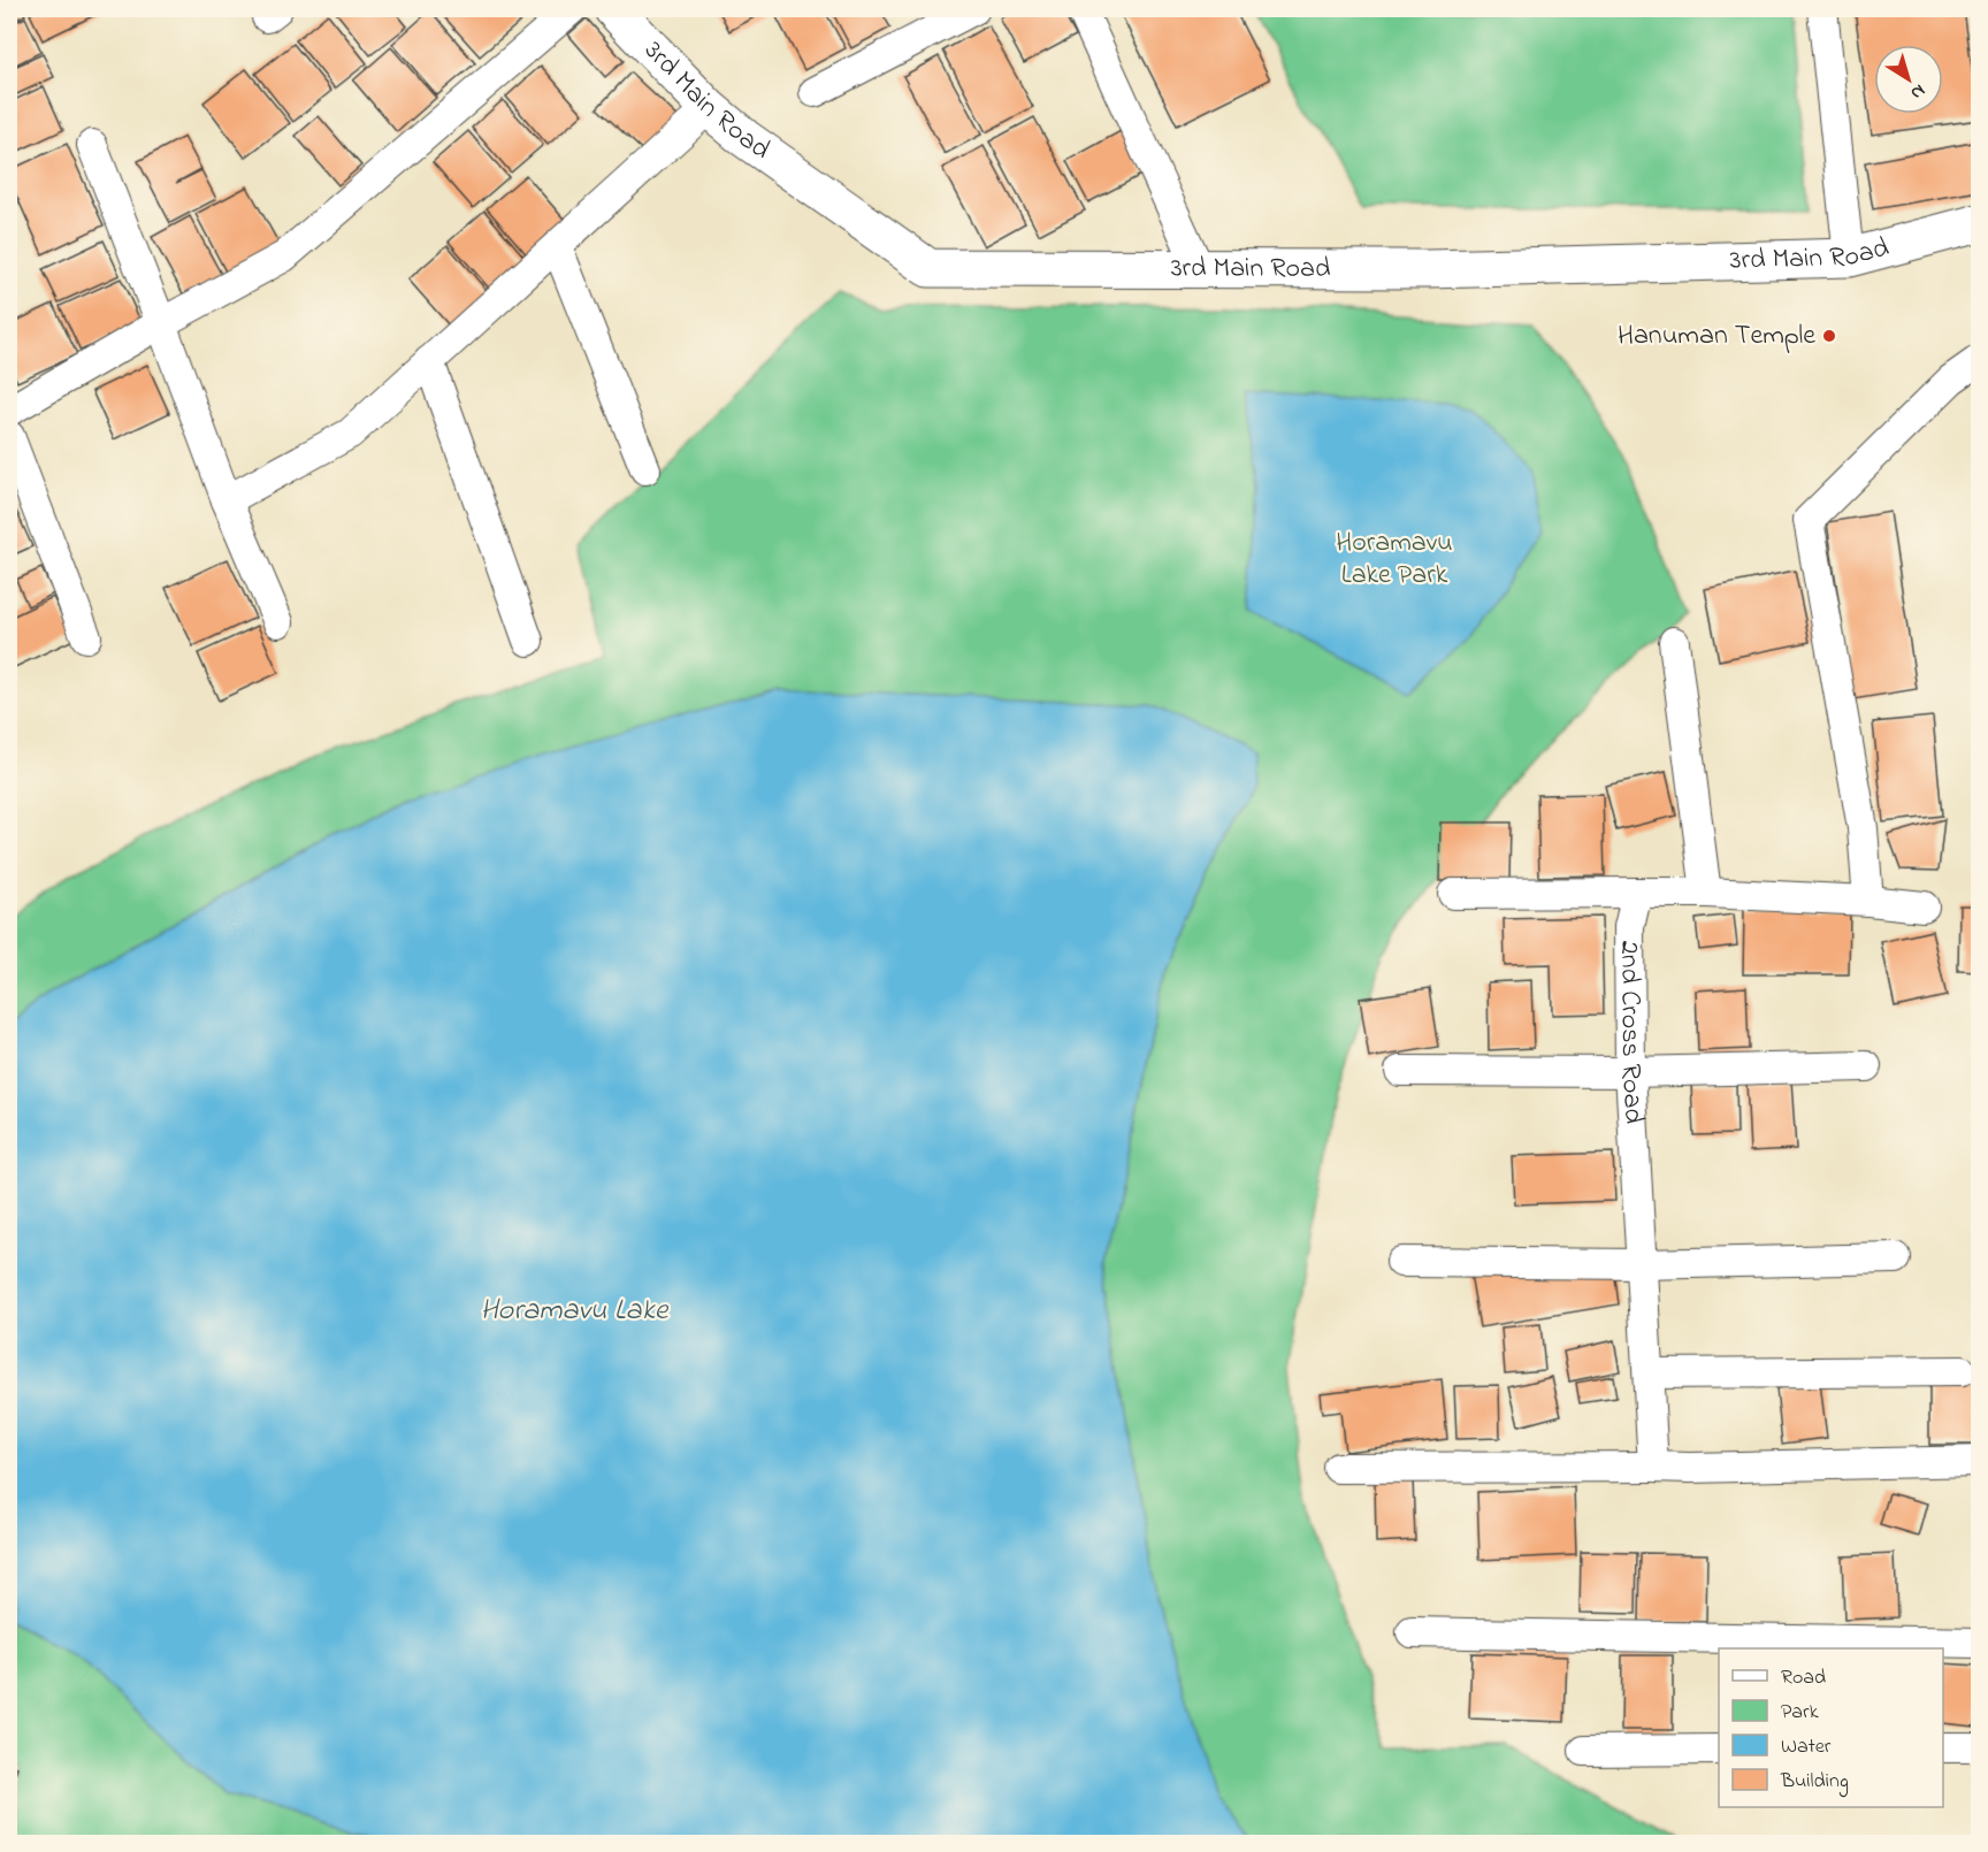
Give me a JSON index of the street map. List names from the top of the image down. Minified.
{"streets":{"street":["3rd Main Road","2nd Cross Road"]},"water":["Horamavu Lake"],"parks":["Horamavu Lake Park"],"places":["Hanuman Temple"],"legend":["Road","Park","Water","Building"],"north":"bottom right"}
